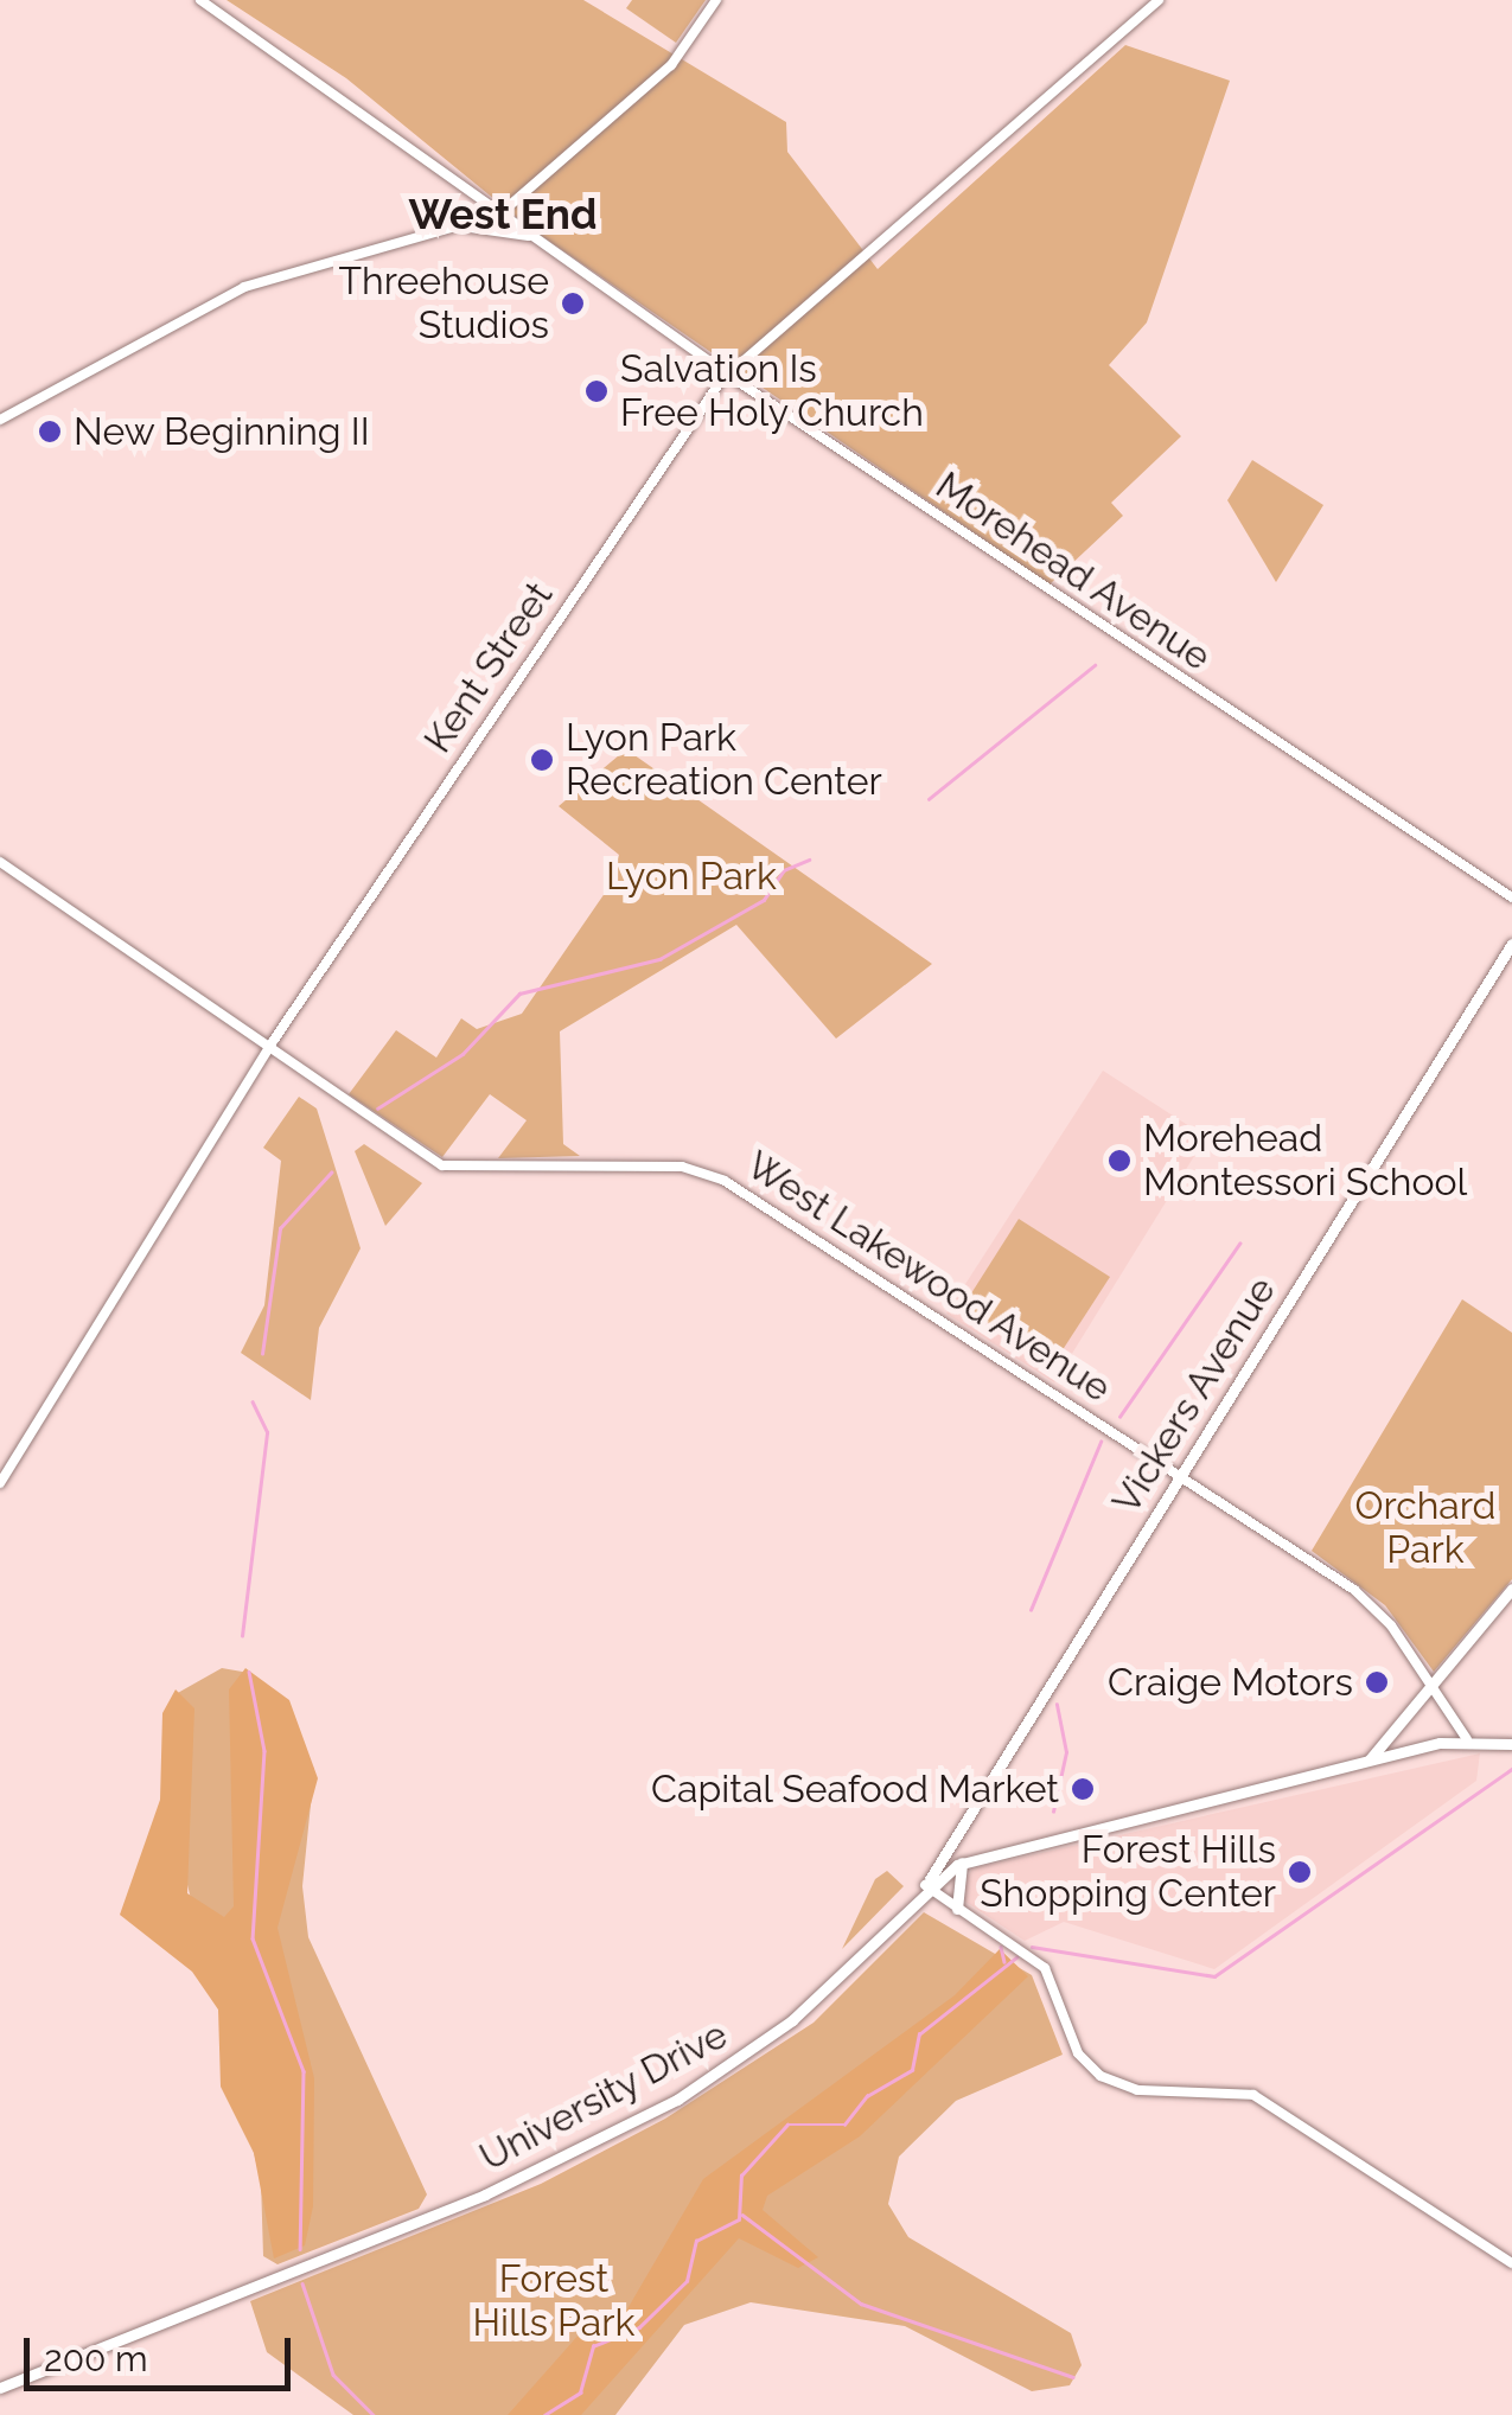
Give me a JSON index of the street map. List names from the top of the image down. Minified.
{"streets":{"main road":["Vickers Avenue","University Drive"],"street":["Morehead Avenue","Kent Street","West Lakewood Avenue"]},"crossings":[["Morehead Avenue","Kent Street"],["Kent Street","West Lakewood Avenue"],["West Lakewood Avenue","Vickers Avenue"],["West Lakewood Avenue","University Drive"],["Vickers Avenue","University Drive"]],"districts":["West End"],"parks":["Lyon Park","Orchard Park","Forest Hills Park"],"places":["Threehouse Studios","Salvation Is Free Holy Church","New Beginning II","Lyon Park Recreation Center","Morehead Montessori School","Craige Motors","Capital Seafood Market","Forest Hills Shopping Center"],"scale_bar":"200 m"}
